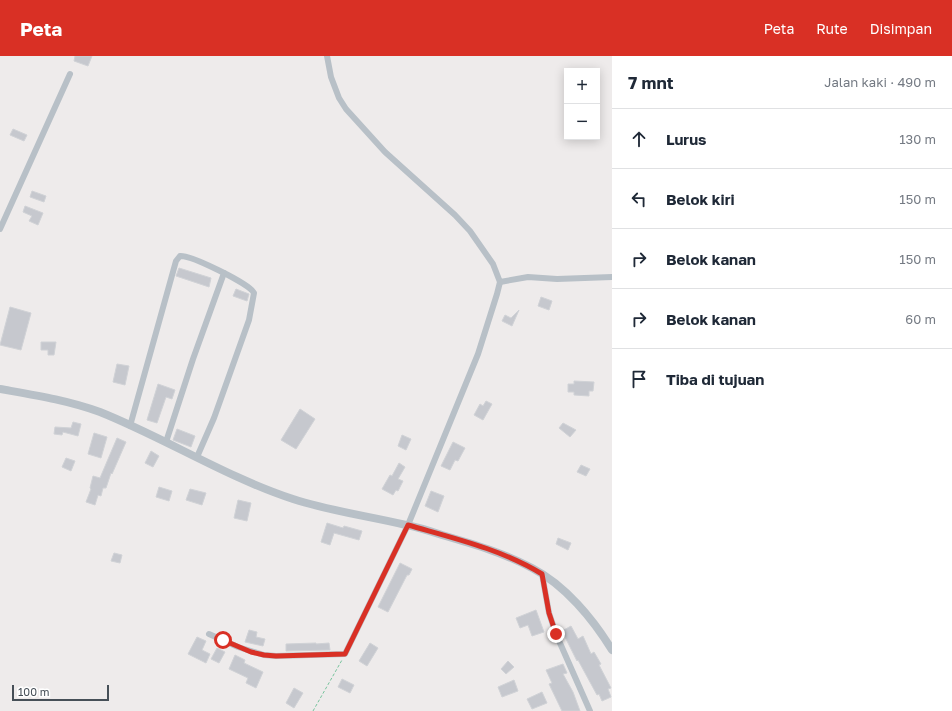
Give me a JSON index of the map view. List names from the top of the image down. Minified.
{"scale_bar":"100 m","page":{"header":"Peta","nav":["Peta","Rute","Disimpan"],"heading":["7 mnt","Jalan kaki · 490 m"],"map_buttons":["+","−"],"list":[["Lurus","130 m"],["Belok kiri","150 m"],["Belok kanan","150 m"],["Belok kanan","60 m"],"Tiba di tujuan"],"scale":"100 m"}}
